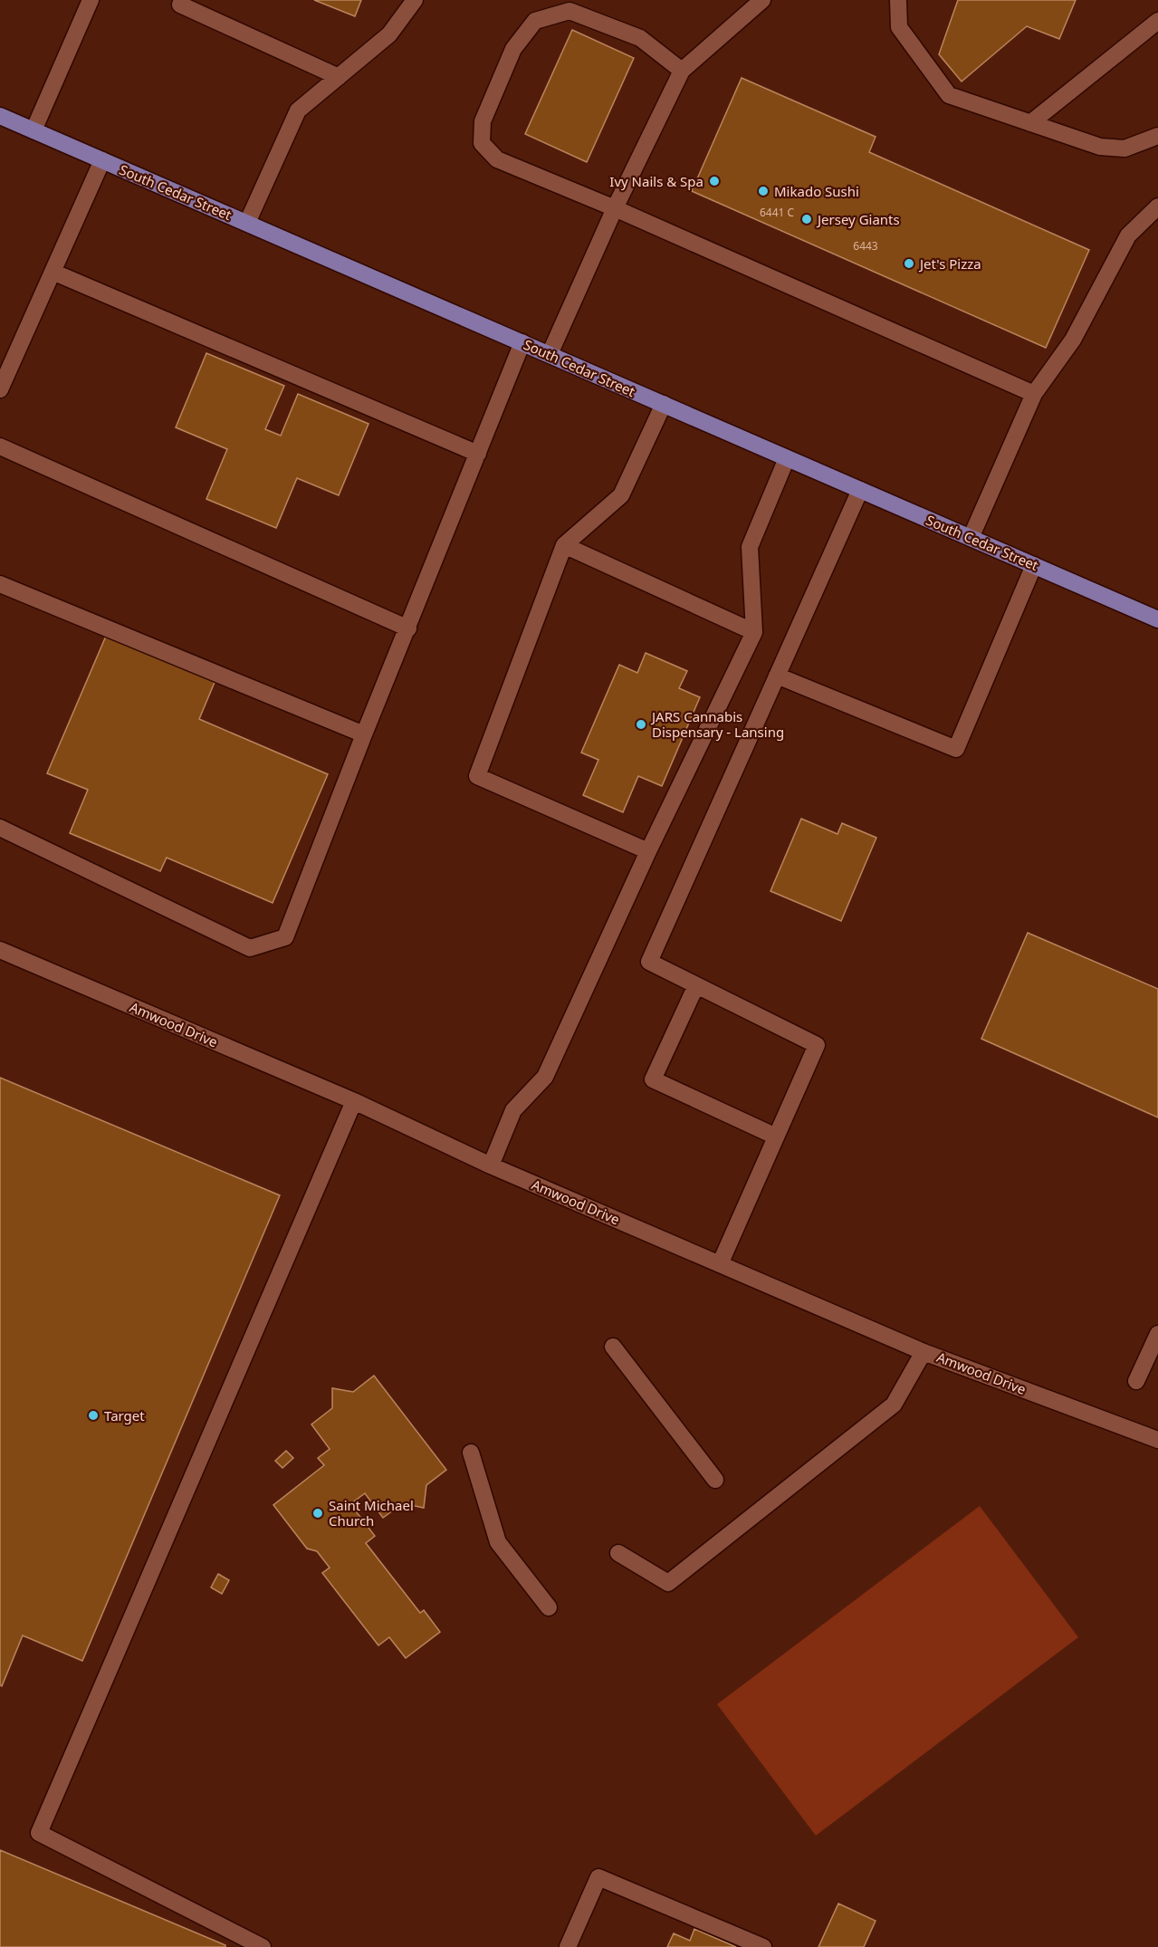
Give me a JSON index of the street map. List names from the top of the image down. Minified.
{"streets":{"main road":["South Cedar Street"],"street":["Amwood Drive"]},"places":["Ivy Nails & Spa","Mikado Sushi","Jersey Giants","Jet's Pizza","JARS Cannabis Dispensary - Lansing","Target","Saint Michael Church"],"house_numbers":["6441 C","6443"]}
